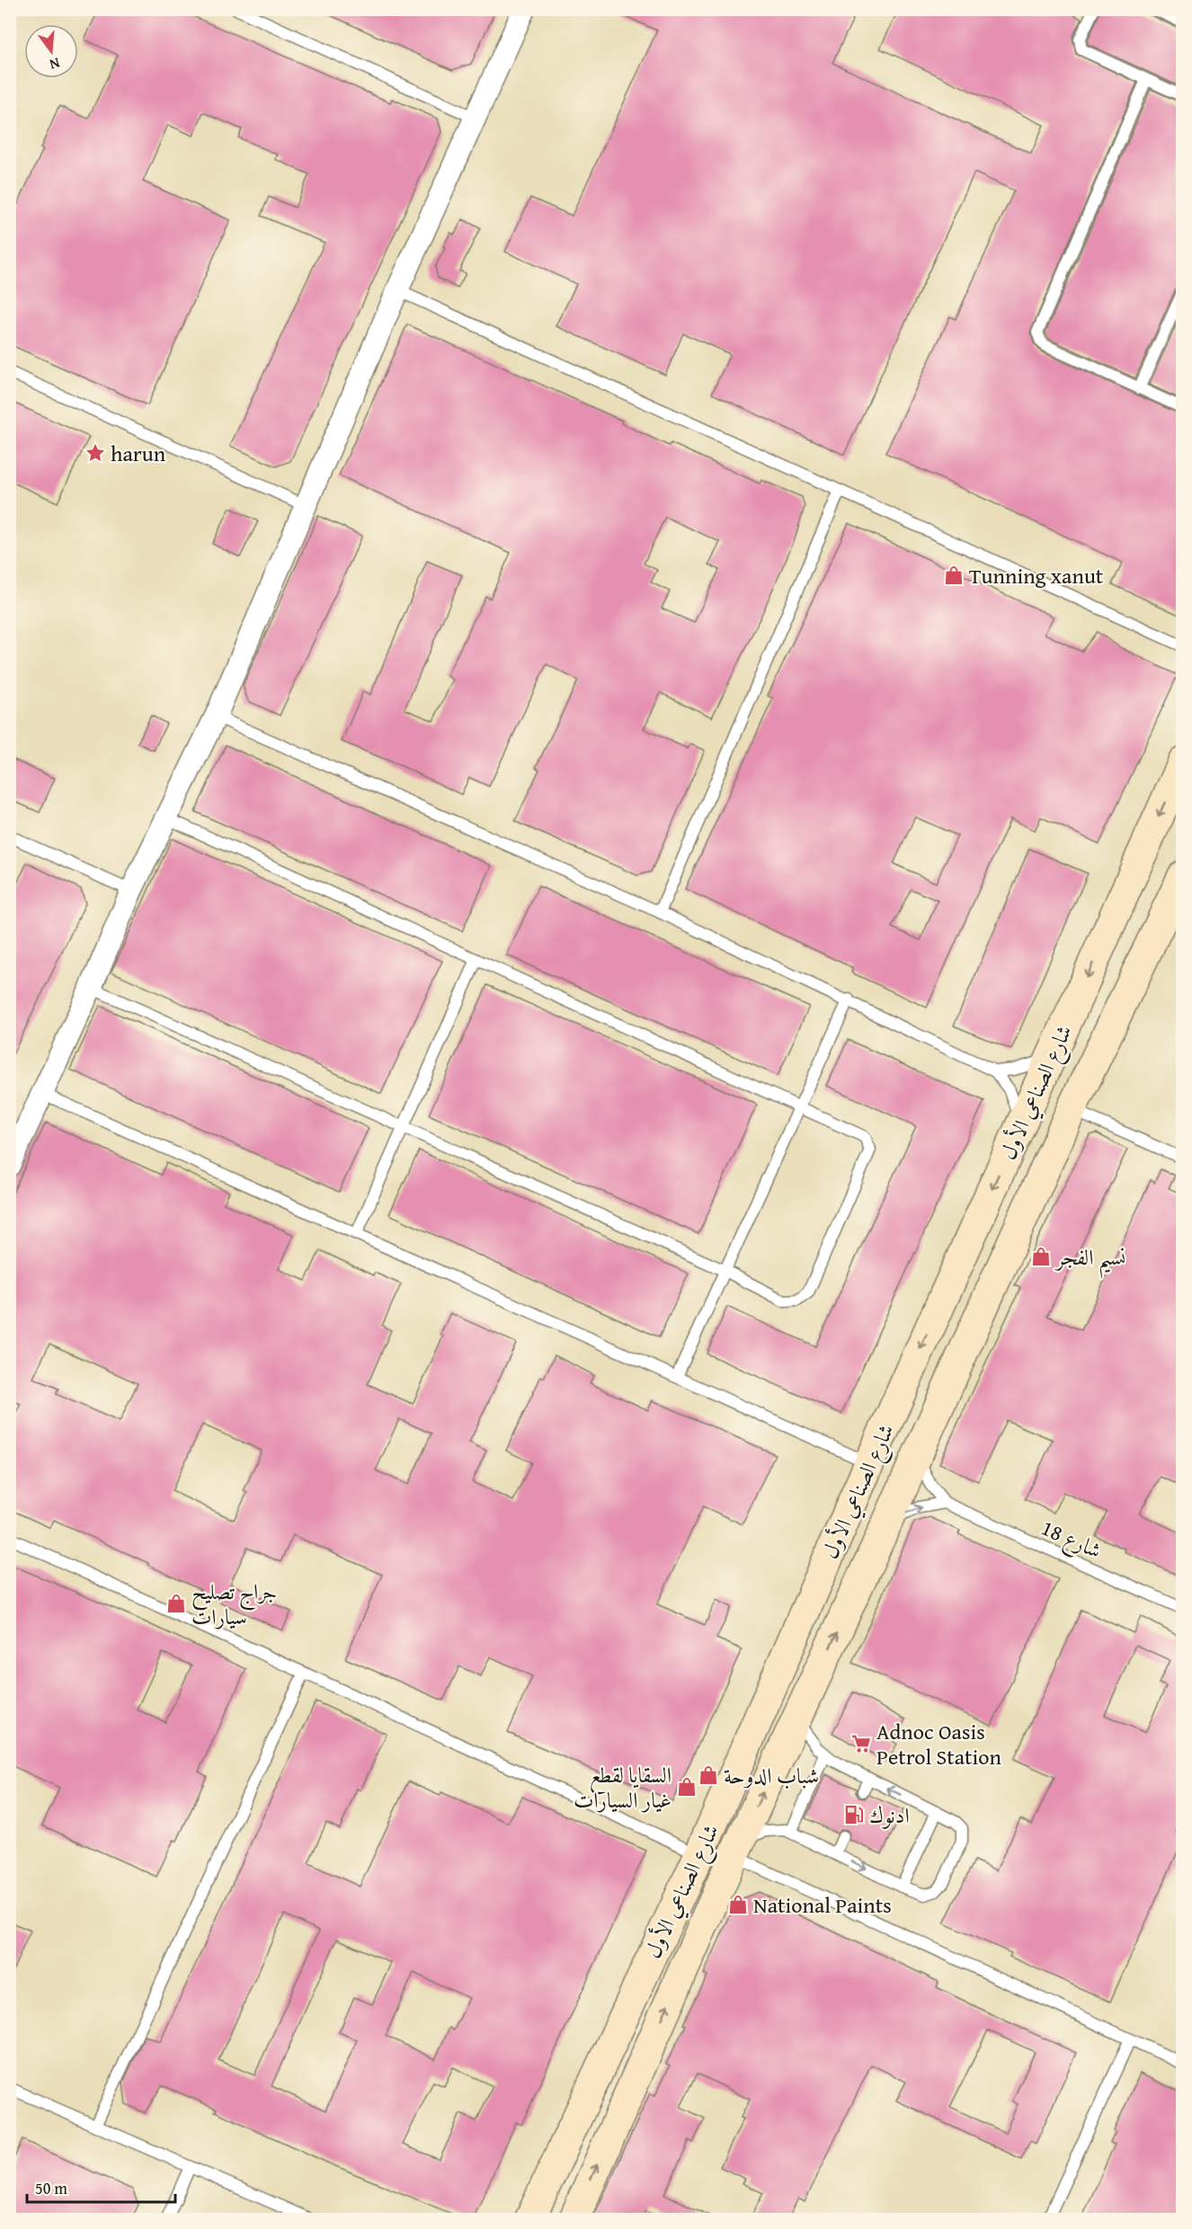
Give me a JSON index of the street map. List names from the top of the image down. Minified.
{"streets":{"main road":["شارع الصناعي الأول"],"lane":["شارع 18"]},"crossings":[["شارع الصناعي الأول","شارع 18"]],"places":{"place":["harun"],"shop":["Tunning xanut","نسيم الفجر","جراج تصليح سيارات","شباب الدوحة","السقايا لقطع غيار السيارات","National Paints"],"supermarket":["Adnoc Oasis Petrol Station"],"fuel station":["ادنوك"]},"scale_bar":"50 m","north":"bottom"}
